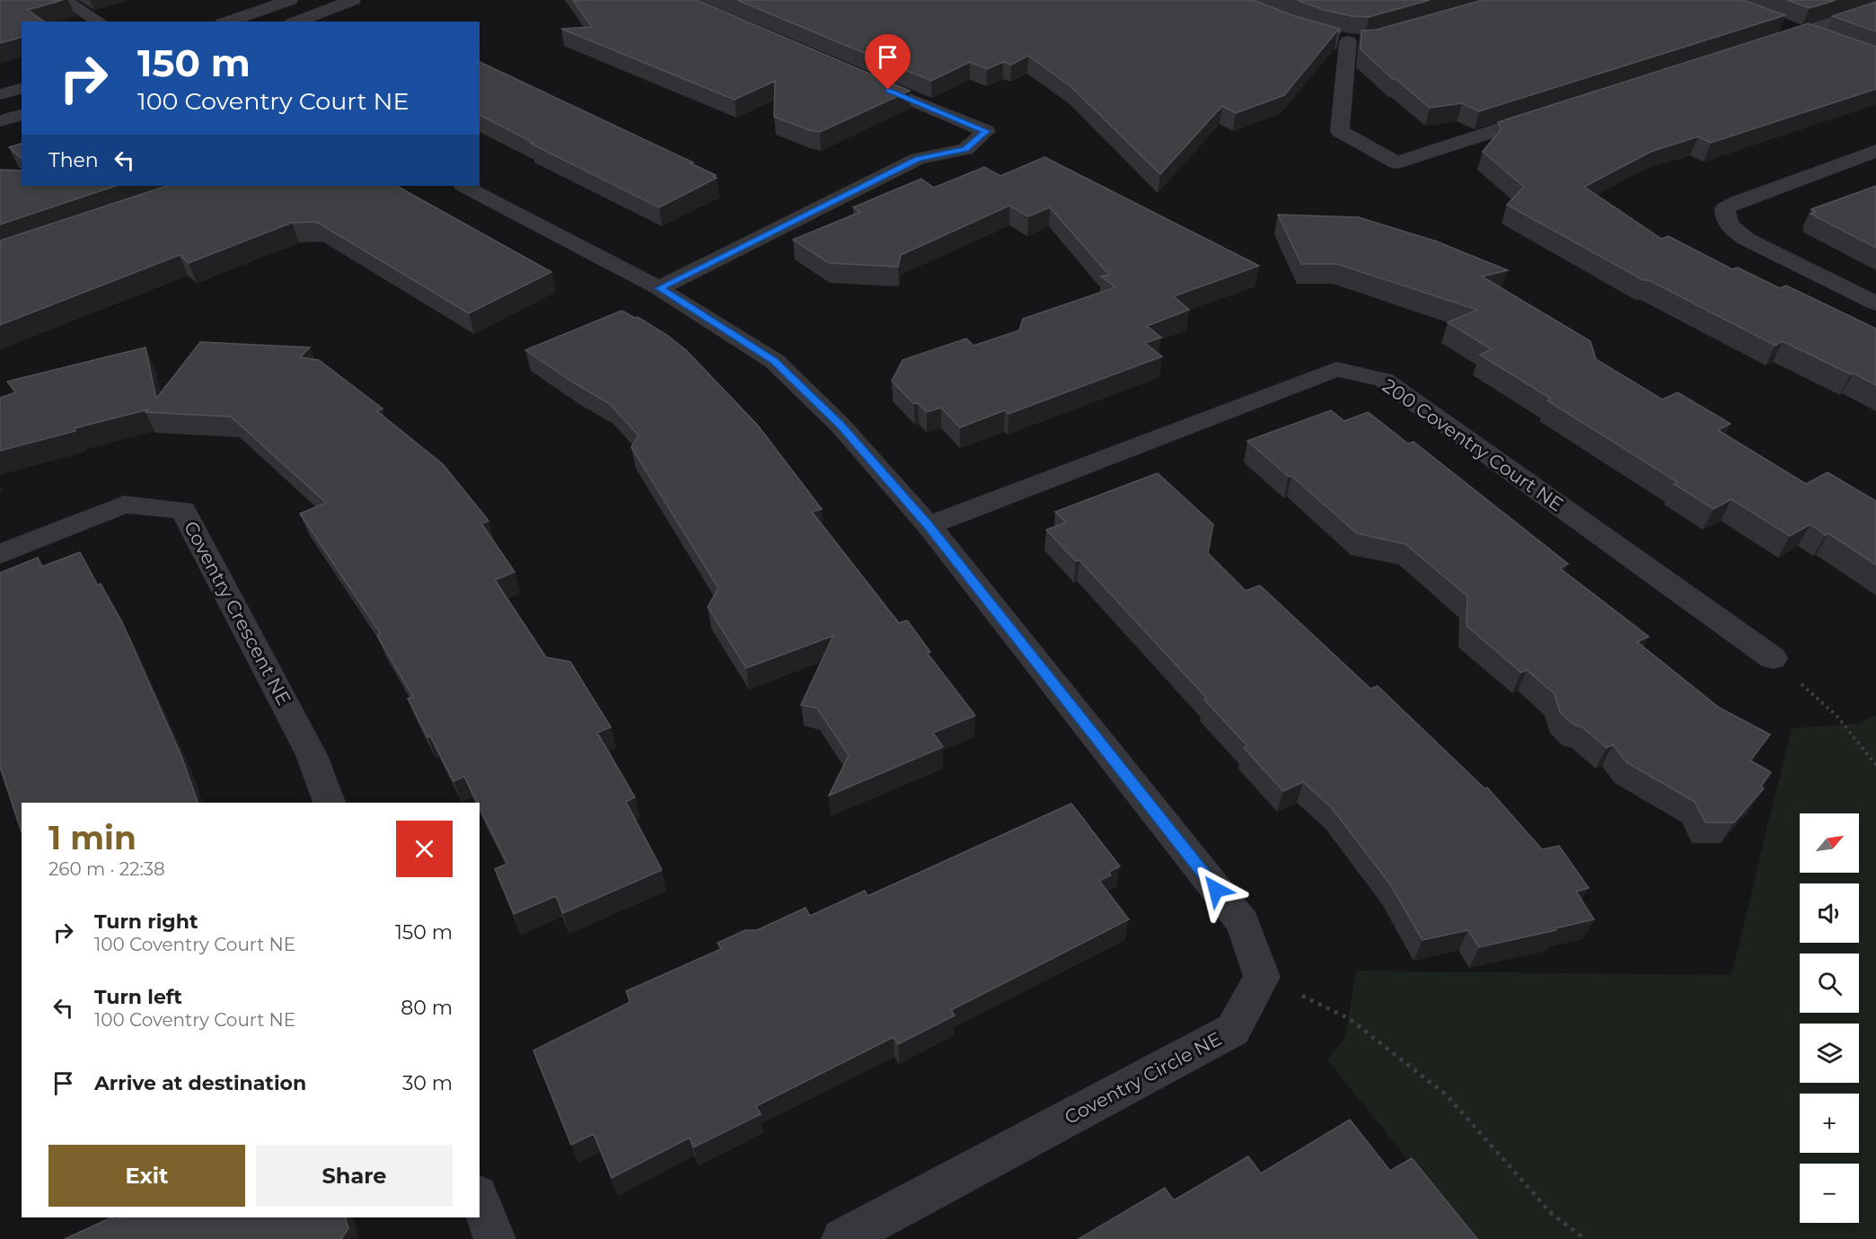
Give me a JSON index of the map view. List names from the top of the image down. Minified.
{"streets":{"street":["200 Coventry Court NE","Coventry Crescent NE","Coventry Circle NE"]},"north":"top right","page":{"turn":["150 m","100 Coventry Court NE"],"then":"Then","heading":["1 min","260 m · 22:38"],"map_buttons":["+","−"],"list":[{"name":"Turn right","note":"100 Coventry Court NE","value":"150 m"},{"name":"Turn left","note":"100 Coventry Court NE","value":"80 m"},{"name":"Arrive at destination","value":"30 m"}],"buttons":["Exit","Share"]}}
